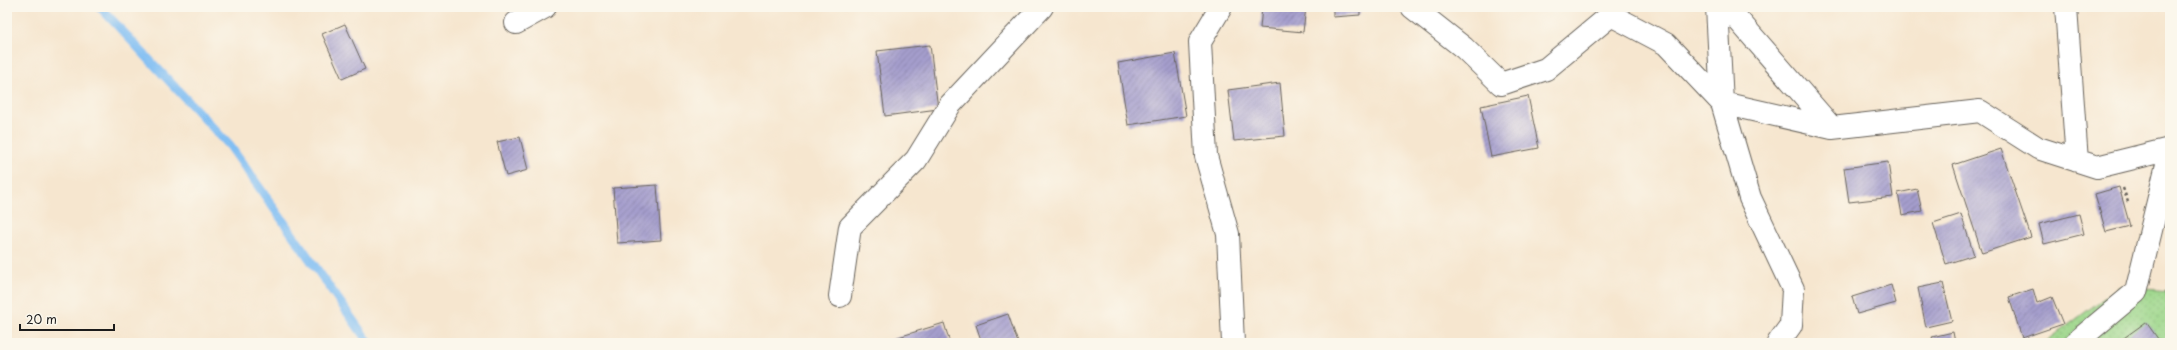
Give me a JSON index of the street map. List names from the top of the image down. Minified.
{"scale_bar":"20 m"}
